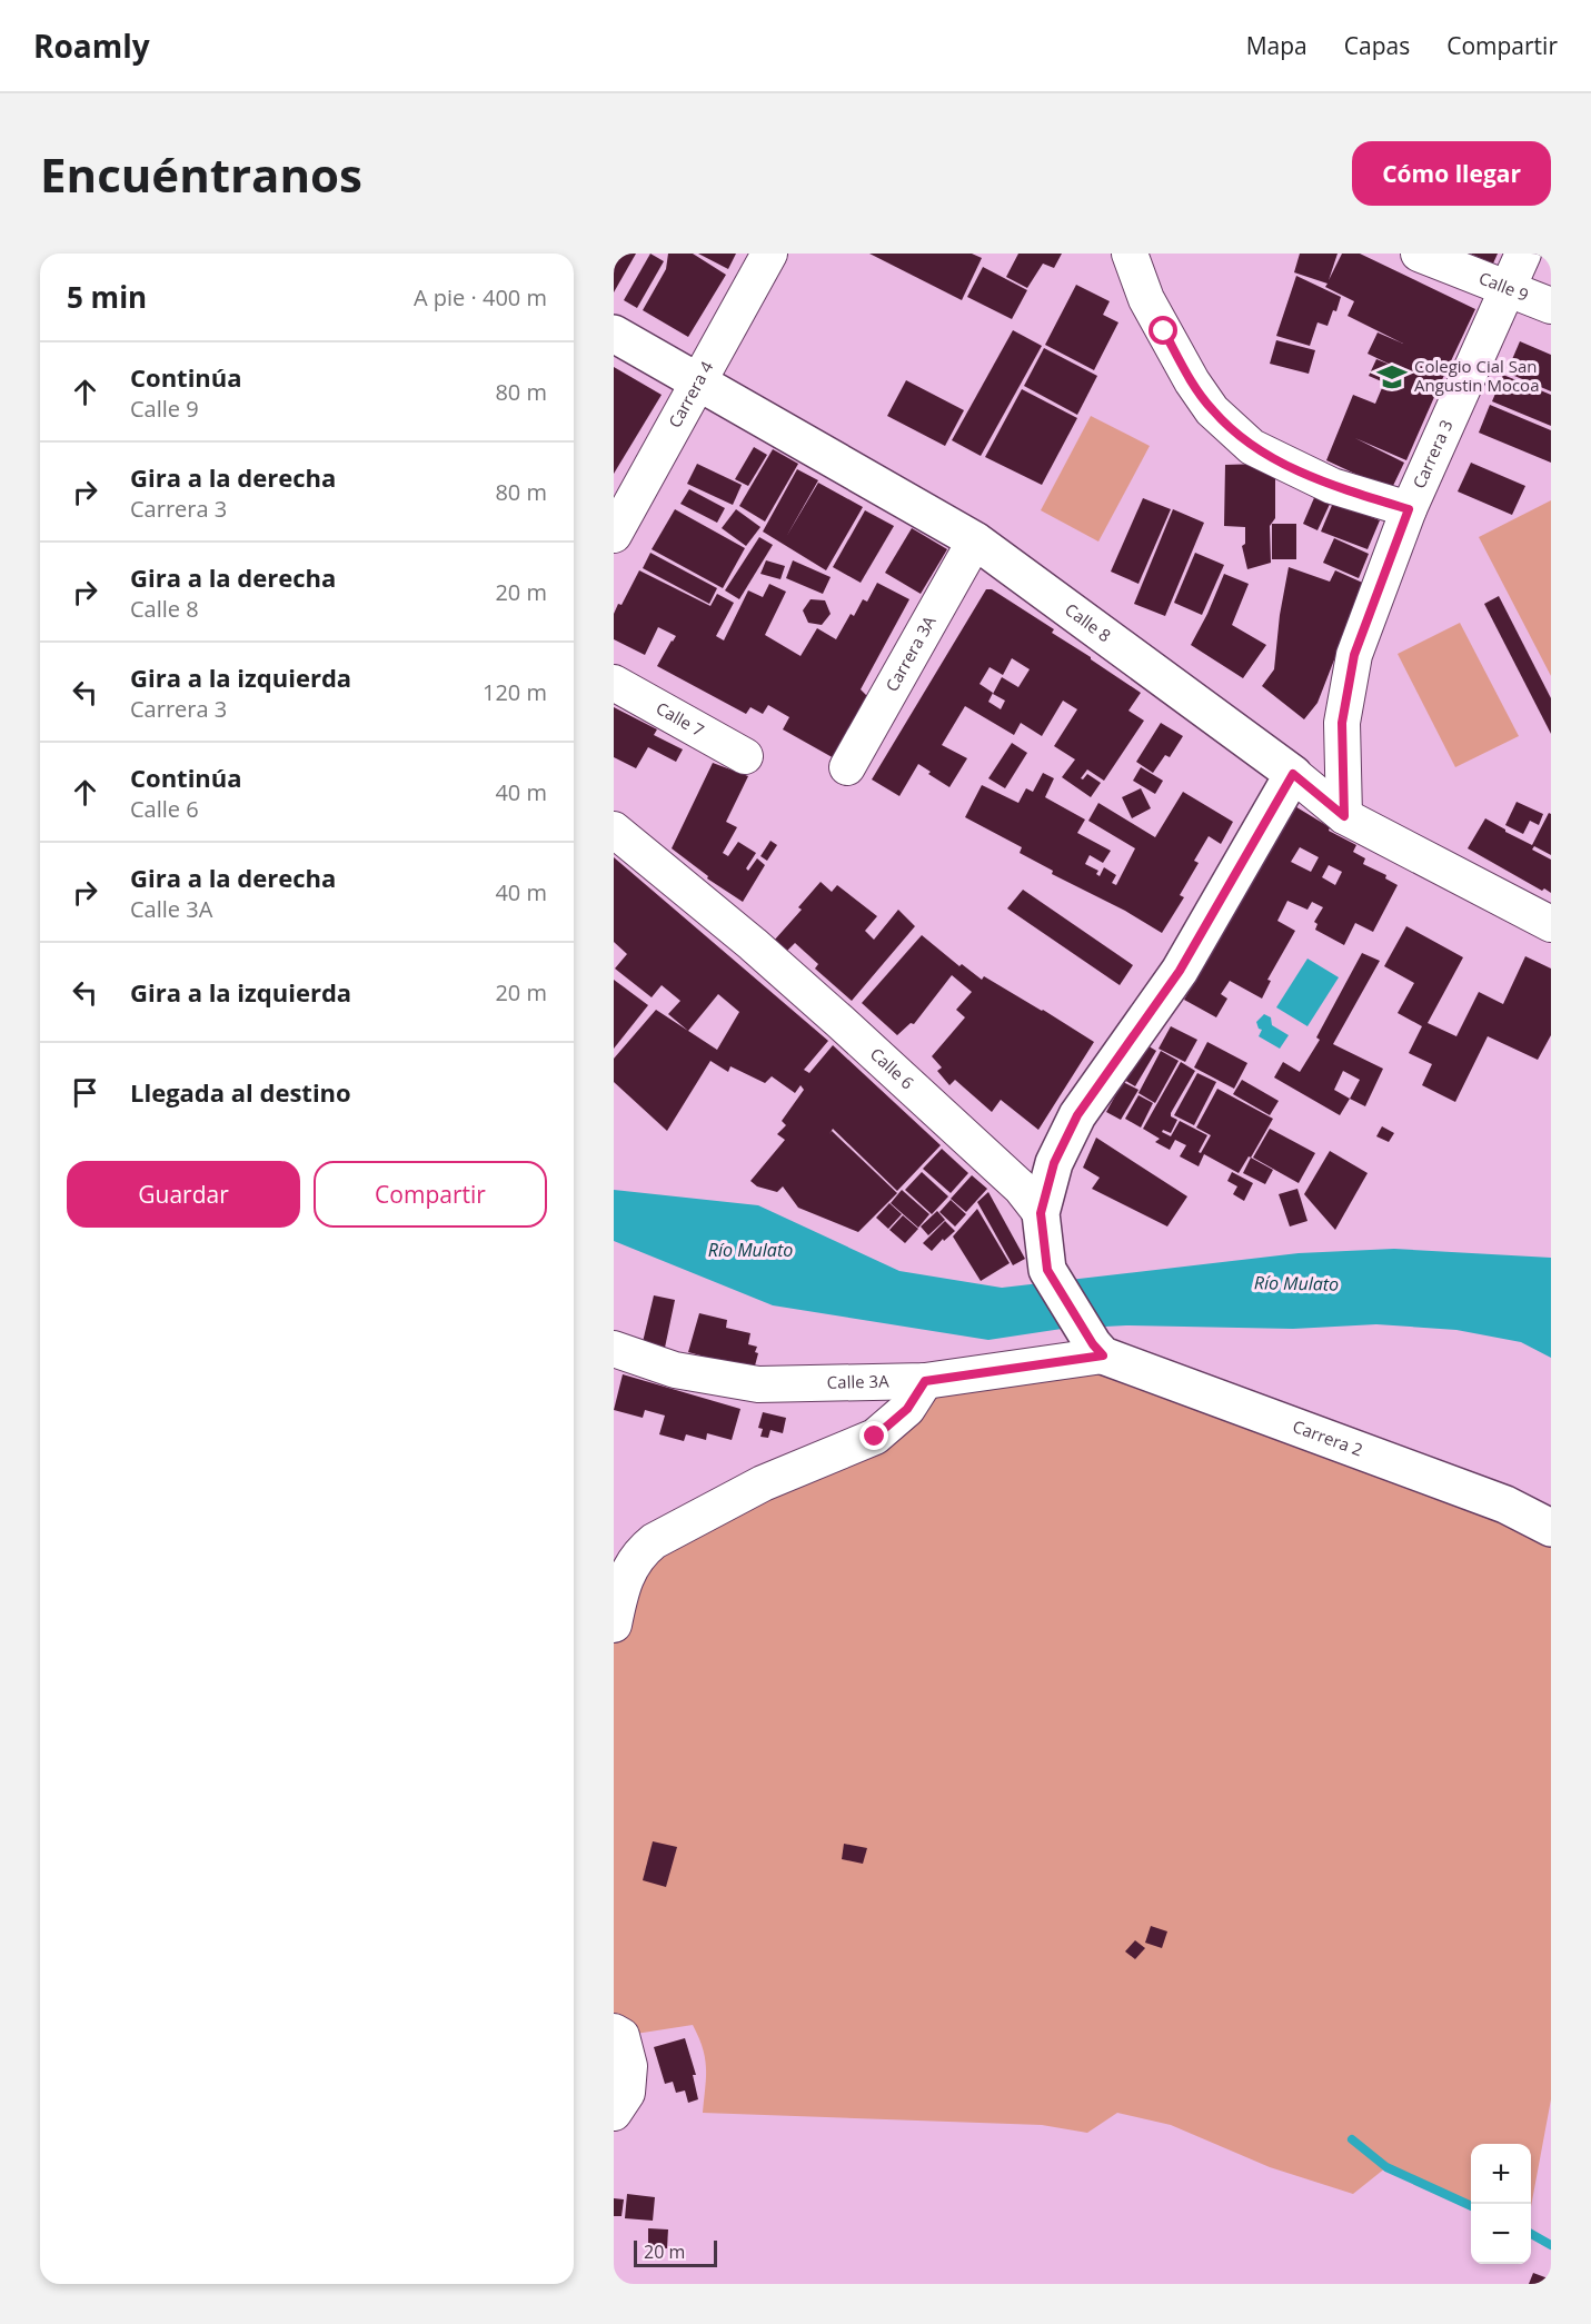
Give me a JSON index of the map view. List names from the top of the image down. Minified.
{"streets":{"main road":["Calle 8","Carrera 2"],"street":["Calle 9","Carrera 4","Carrera 3","Carrera 3A","Calle 7","Calle 6","Calle 3A"]},"crossings":[["Calle 9","Carrera 3"],["Carrera 4","Calle 8"],["Carrera 3","Calle 8"],["Calle 8","Carrera 3A"],["Calle 3A","Carrera 2"]],"water":["Río Mulato"],"places":{"school or university":["Colegio Cial San Angustin Mocoa"]},"scale_bar":"20 m","page":{"header":"Roamly","nav":["Mapa","Capas","Compartir"],"buttons":["Cómo llegar",["Guardar","Compartir"]],"title":"Encuéntranos","heading":["5 min","A pie · 400 m"],"list":[["Continúa","Calle 9","80 m"],["Gira a la derecha","Carrera 3","80 m"],["Gira a la derecha","Calle 8","20 m"],["Gira a la izquierda","Carrera 3","120 m"],["Continúa","Calle 6","40 m"],["Gira a la derecha","Calle 3A","40 m"],["Gira a la izquierda","20 m"],"Llegada al destino"],"map_buttons":["+","−"],"scale":"20 m"}}
